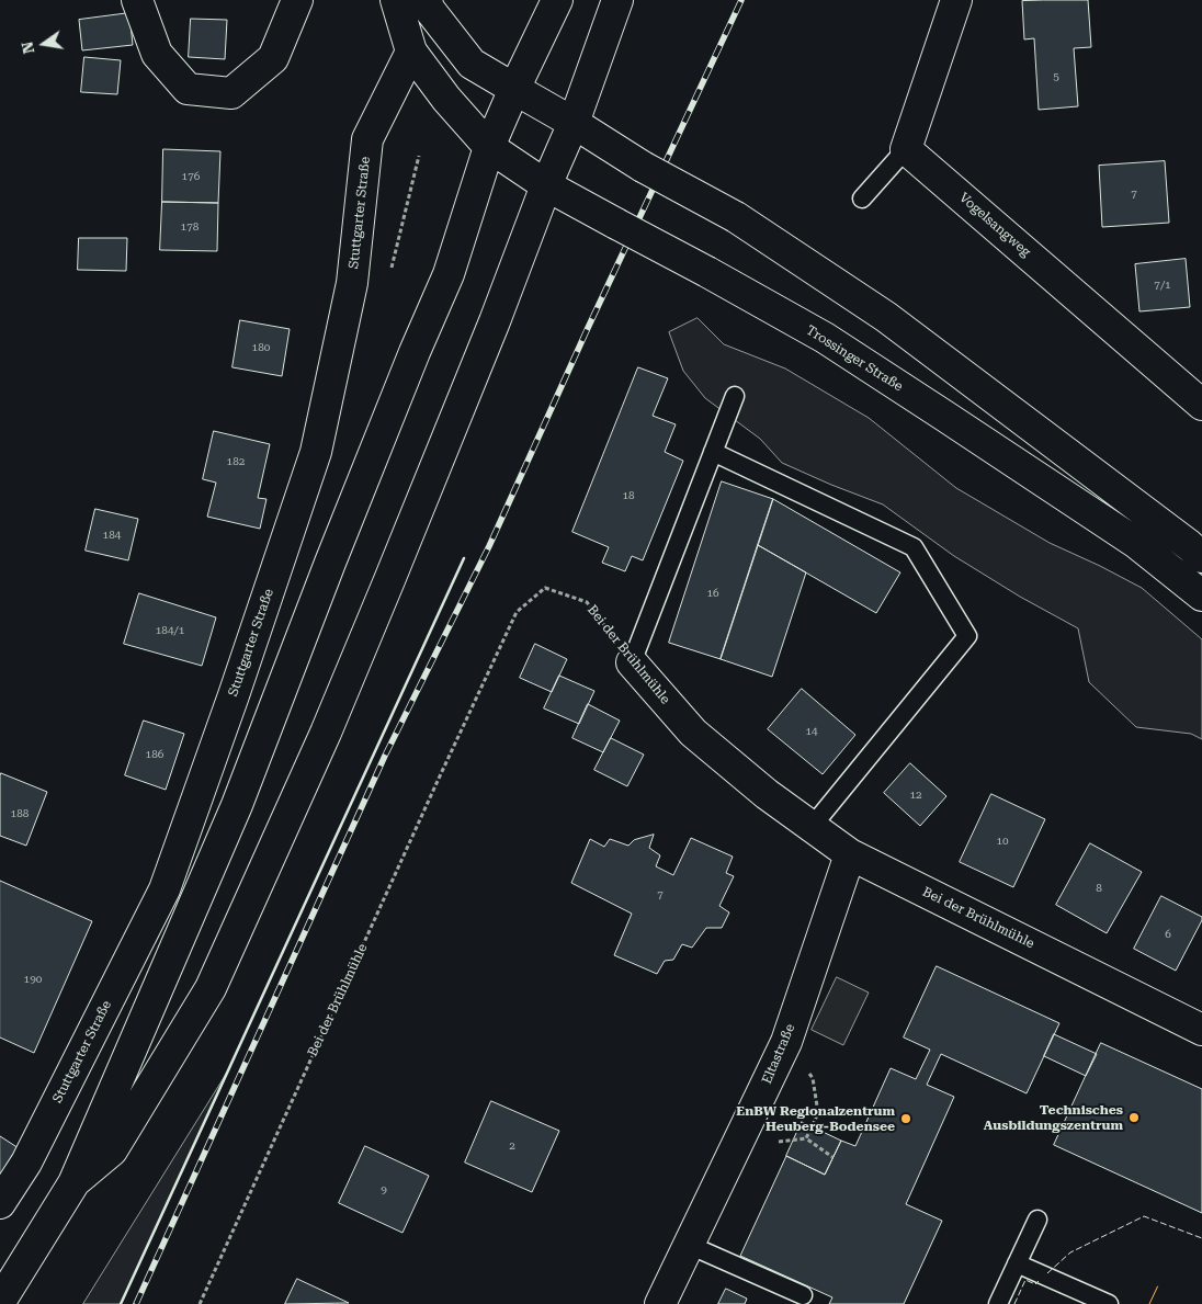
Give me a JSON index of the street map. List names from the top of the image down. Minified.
{"streets":{"main road":["Stuttgarter Straße","Vogelsangweg","Trossinger Straße","Bei der Brühlmühle","Eltastraße"]},"crossings":[["Bei der Brühlmühle","Eltastraße"]],"places":["Technisches Ausbildungszentrum","EnBW Regionalzentrum Heuberg-Bodensee"],"house_numbers":["5","176","7","178","7/1","180","182","18","184","16","184/1","14","186","12","188","10","8","7","6","190","2","9"],"north":"left"}
